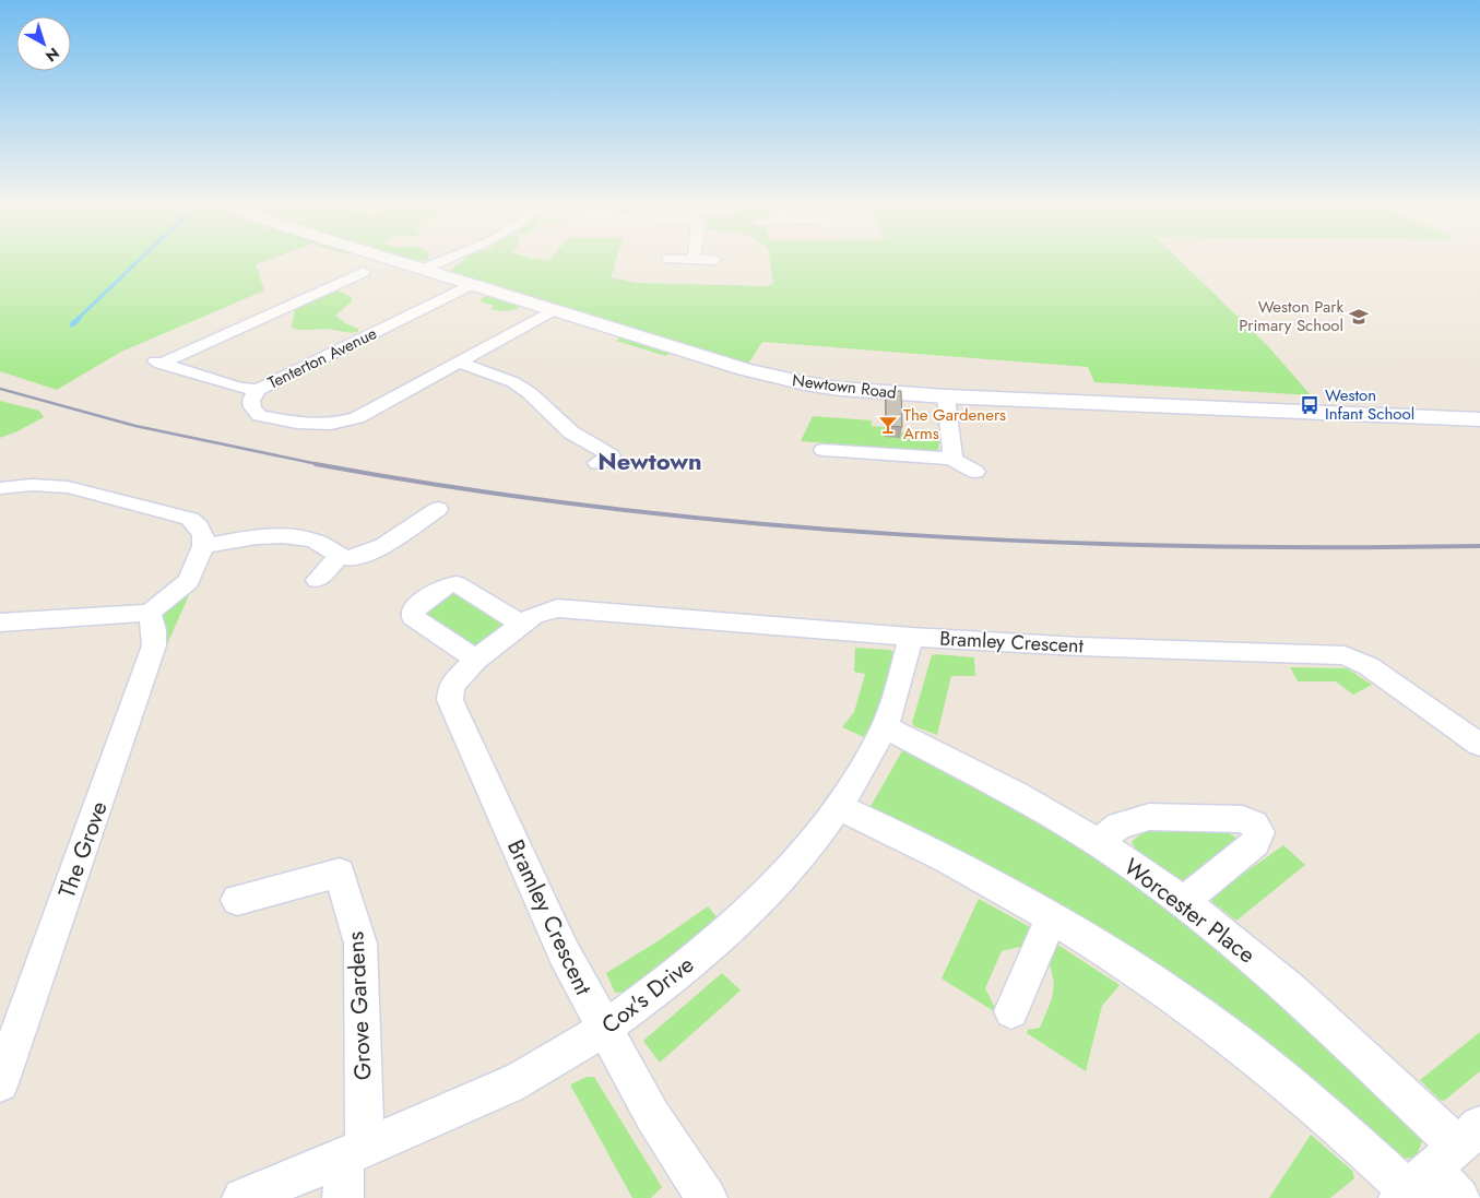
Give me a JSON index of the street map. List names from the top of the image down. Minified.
{"streets":{"street":["Tenterton Avenue","Newtown Road","Bramley Crescent","The Grove","Worcester Place","Cox's Drive","Grove Gardens"]},"crossings":[["Tenterton Avenue","Newtown Road"],["Bramley Crescent","Cox's Drive"],["Worcester Place","Cox's Drive"],["Cox's Drive","Grove Gardens"]],"districts":["Newtown"],"places":{"school or university":["Weston Park Primary School"],"bus stop":["Weston Infant School"],"bar":["The Gardeners Arms"]},"north":"bottom right"}
